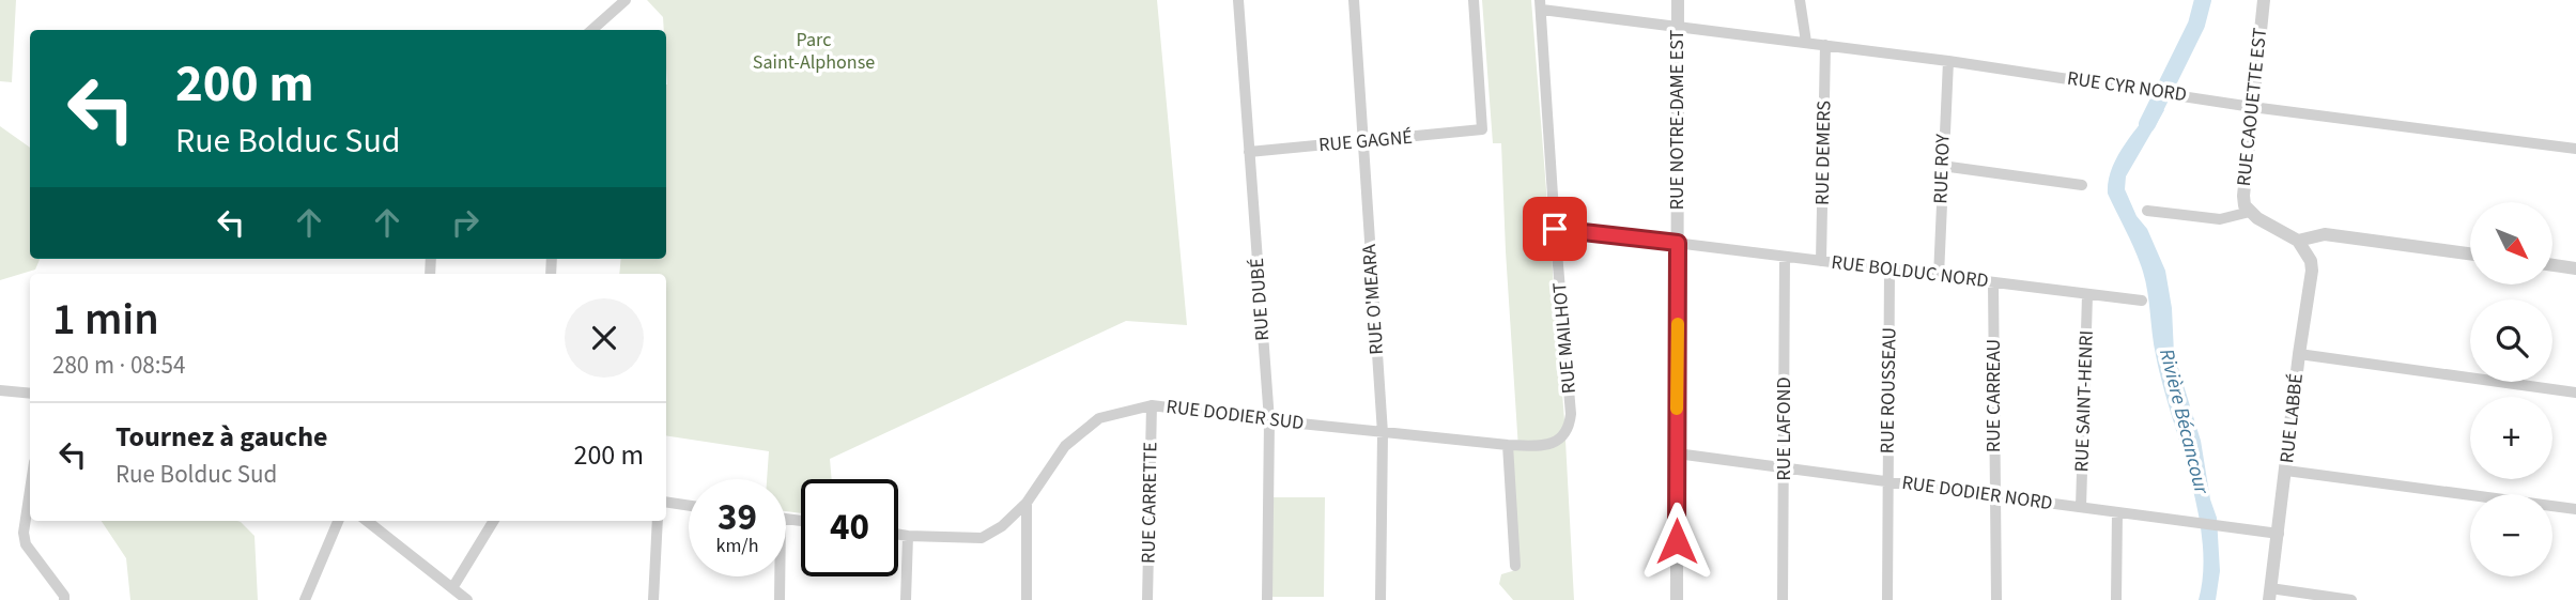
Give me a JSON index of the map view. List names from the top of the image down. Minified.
{"streets":{"street":["RUE CYR NORD","RUE CAOUETTE EST","RUE NOTRE-DAME EST","RUE GAGNÉ","RUE DEMERS","RUE ROY","RUE BOLDUC NORD","RUE DUBÉ","RUE O'MEARA","RUE MAILHOT","RUE ROUSSEAU","RUE CARREAU","RUE SAINT-HENRI","RUE DODIER SUD","RUE LABBÉ","RUE LAFOND","RUE DODIER NORD","RUE CARRETTE"]},"crossings":[["RUE CYR NORD","RUE CAOUETTE EST"],["RUE CYR NORD","RUE NOTRE-DAME EST"],["RUE CYR NORD","RUE DEMERS"],["RUE CYR NORD","RUE ROY"],["RUE CYR NORD","RUE MAILHOT"],["RUE NOTRE-DAME EST","RUE BOLDUC NORD"],["RUE NOTRE-DAME EST","RUE DODIER NORD"],["RUE GAGNÉ","RUE DUBÉ"],["RUE GAGNÉ","RUE O'MEARA"],["RUE DEMERS","RUE BOLDUC NORD"],["RUE ROY","RUE BOLDUC NORD"],["RUE BOLDUC NORD","RUE MAILHOT"],["RUE BOLDUC NORD","RUE ROUSSEAU"],["RUE BOLDUC NORD","RUE CARREAU"],["RUE BOLDUC NORD","RUE SAINT-HENRI"],["RUE BOLDUC NORD","RUE LAFOND"],["RUE DUBÉ","RUE DODIER SUD"],["RUE O'MEARA","RUE DODIER SUD"],["RUE MAILHOT","RUE DODIER SUD"],["RUE ROUSSEAU","RUE DODIER NORD"],["RUE CARREAU","RUE DODIER NORD"],["RUE SAINT-HENRI","RUE DODIER NORD"],["RUE DODIER SUD","RUE CARRETTE"],["RUE LABBÉ","RUE DODIER NORD"],["RUE LAFOND","RUE DODIER NORD"]],"water":["Rivière Bécancour"],"parks":["Parc Saint-Alphonse"],"north":"bottom right","page":{"turn":["200 m","Rue Bolduc Sud"],"map_buttons":["+","−"],"heading":["1 min","280 m · 08:54"],"list":[{"name":"Tournez à gauche","note":"Rue Bolduc Sud","value":"200 m"}],"speed":"39 km/h","limit":"40"}}
